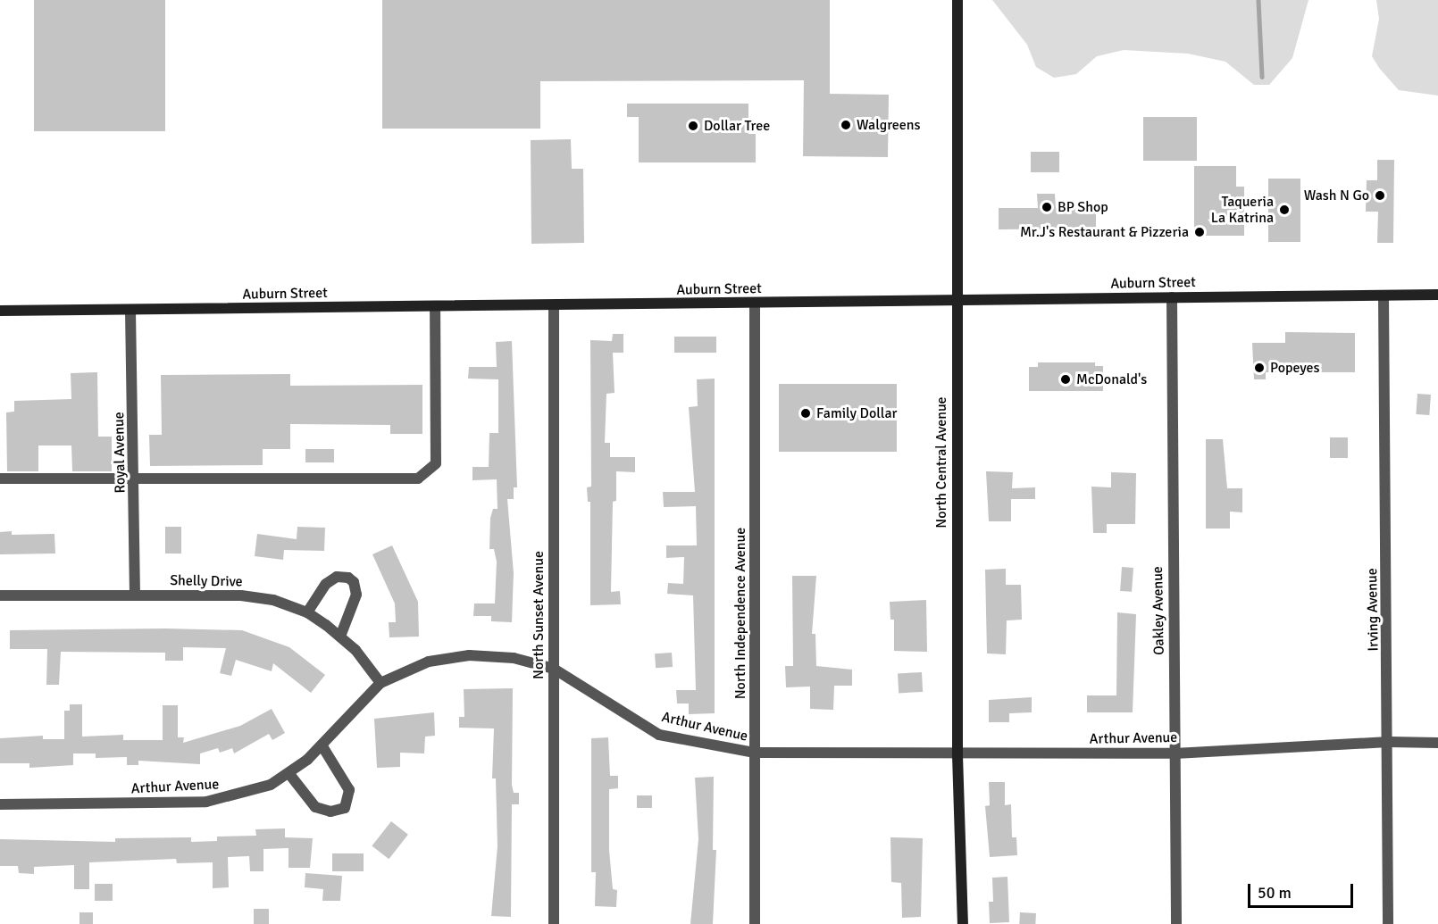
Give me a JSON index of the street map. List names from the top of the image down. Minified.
{"streets":{"main road":["Auburn Street","North Central Avenue"],"street":["Royal Avenue","Shelly Drive","Irving Avenue","Oakley Avenue","North Independence Avenue","North Sunset Avenue","Arthur Avenue"]},"crossings":[["Auburn Street","Royal Avenue"],["Auburn Street","North Central Avenue"],["Auburn Street","Irving Avenue"],["Auburn Street","Oakley Avenue"],["Auburn Street","North Independence Avenue"],["Auburn Street","North Sunset Avenue"],["Royal Avenue","Shelly Drive"],["North Central Avenue","Arthur Avenue"],["Shelly Drive","Arthur Avenue"],["Irving Avenue","Arthur Avenue"],["Oakley Avenue","Arthur Avenue"],["North Independence Avenue","Arthur Avenue"],["North Sunset Avenue","Arthur Avenue"]],"places":["Walgreens","Dollar Tree","Wash N Go","BP Shop","Taqueria La Katrina","Mr.J's Restaurant & Pizzeria","Popeyes","McDonald's","Family Dollar"],"scale_bar":"50 m"}
